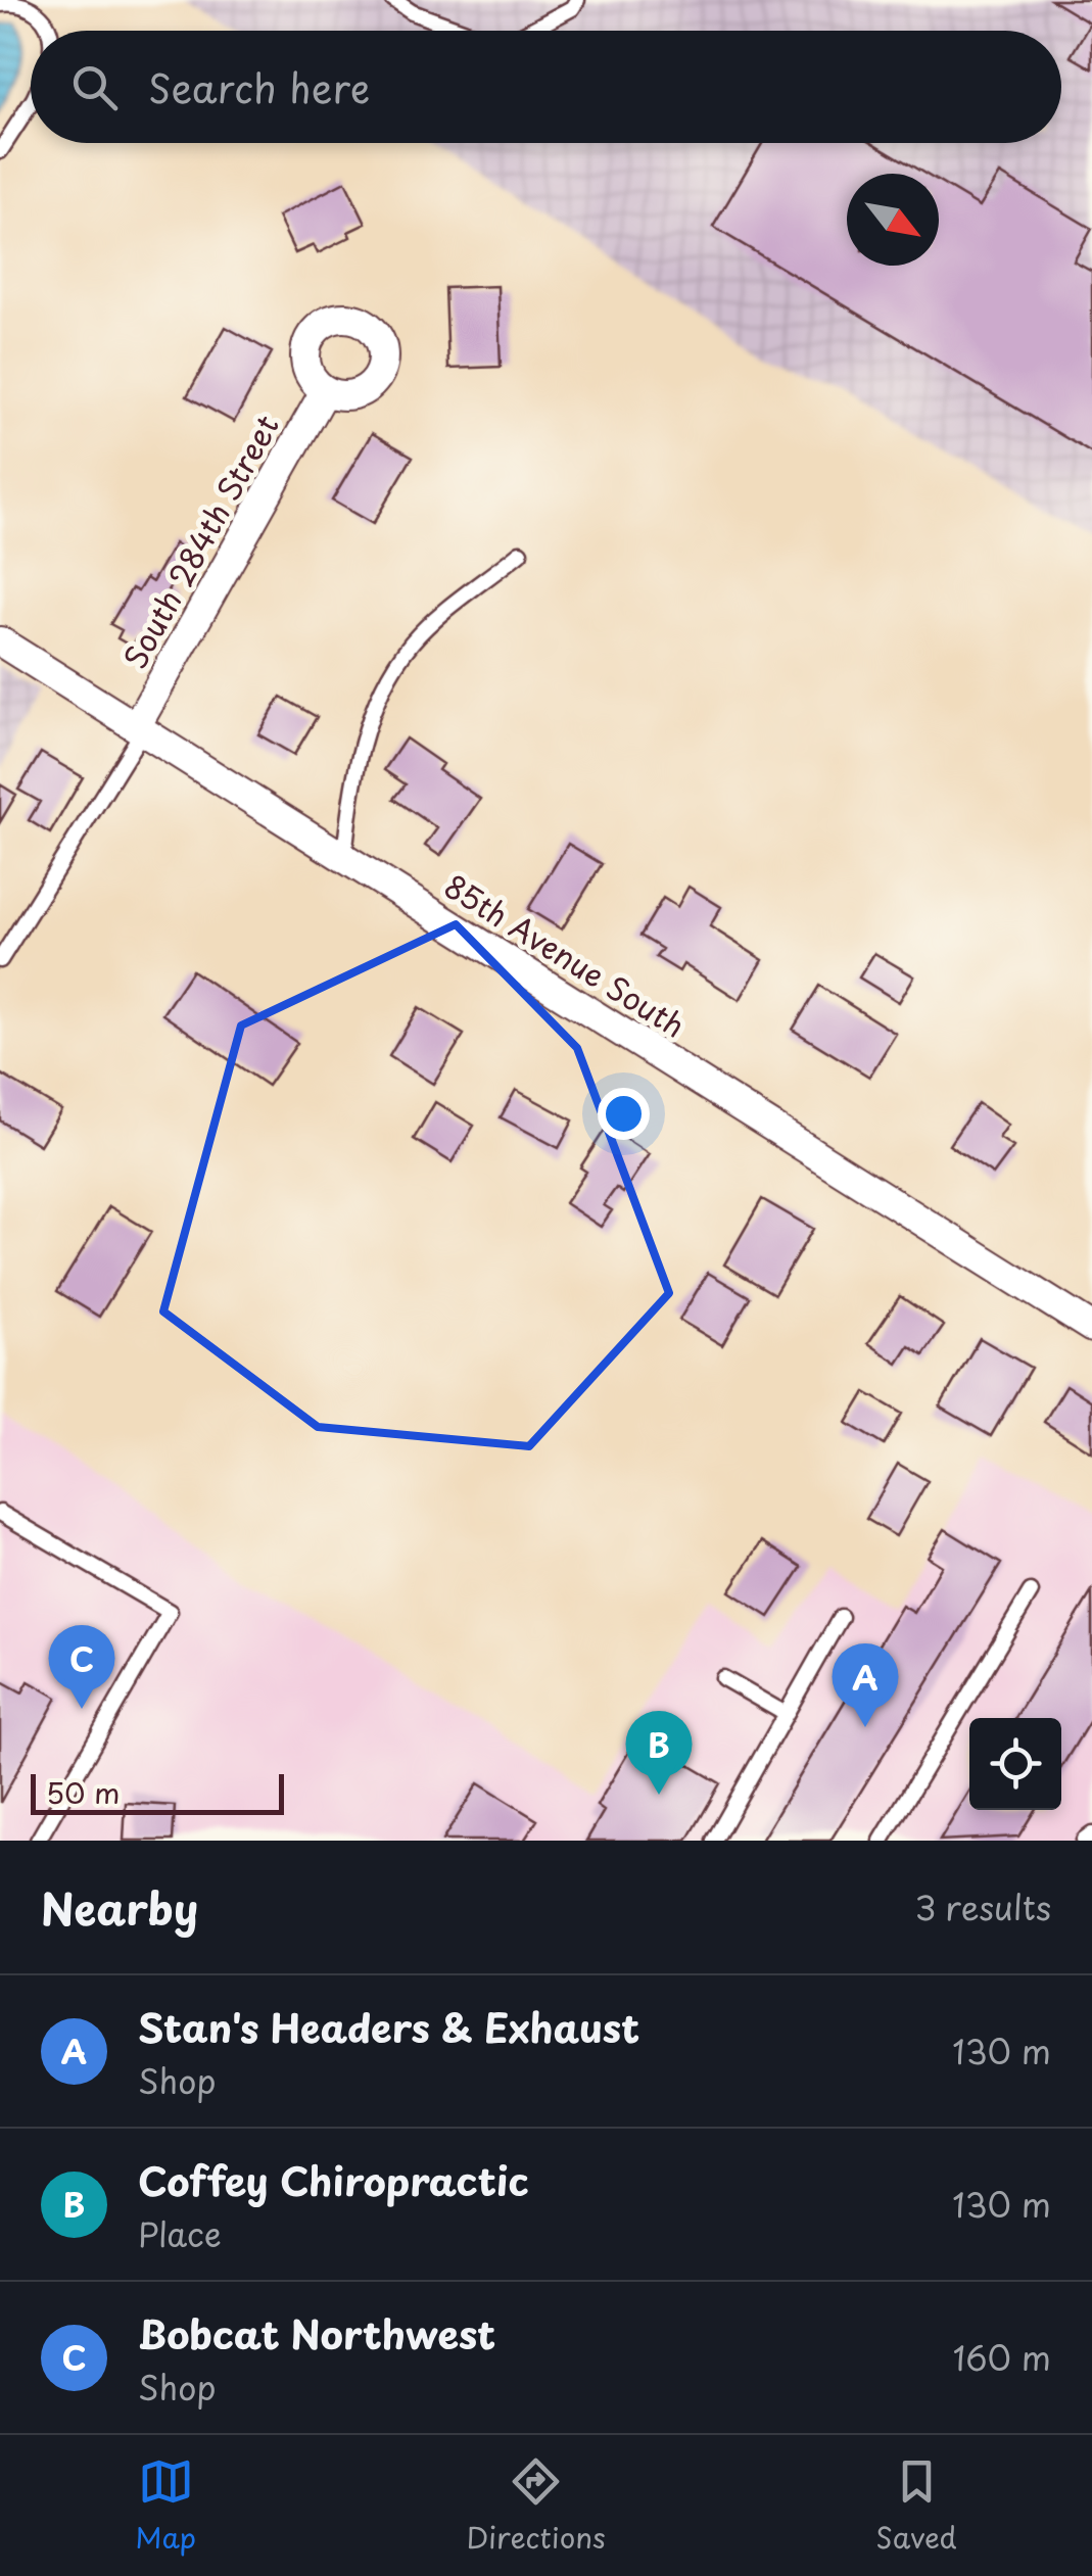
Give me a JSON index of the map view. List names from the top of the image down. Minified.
{"streets":{"street":["South 284th Street","85th Avenue South"]},"crossings":[["South 284th Street","85th Avenue South"]],"scale_bar":"50 m","north":"bottom right","page":{"search":"Search here","pins":["C","A","B"],"scale":"50 m","heading":["Nearby","3 results"],"list":[{"mark":"A","name":"Stan's Headers & Exhaust","note":"Shop","value":"130 m"},{"mark":"B","name":"Coffey Chiropractic","note":"Place","value":"130 m"},{"mark":"C","name":"Bobcat Northwest","note":"Shop","value":"160 m"}],"nav":["Map","Directions","Saved"]}}
